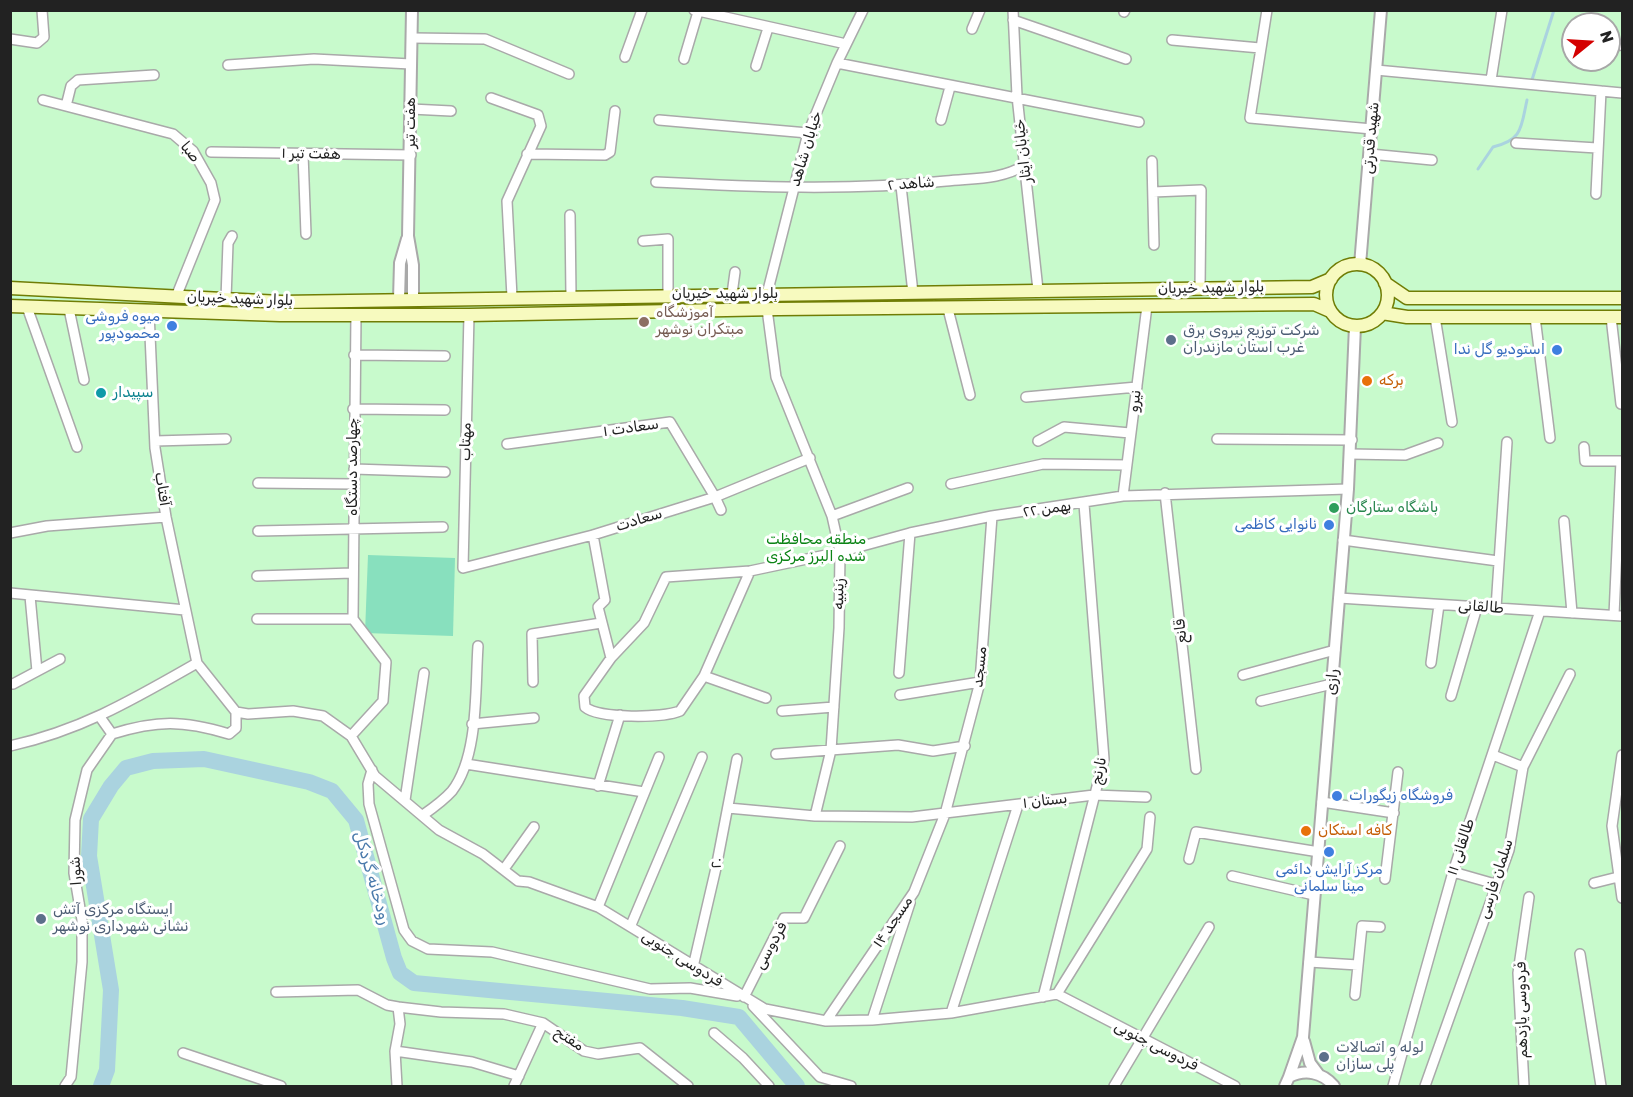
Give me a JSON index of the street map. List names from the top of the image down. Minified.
{"streets":{"main road":["بلوار شهید خیریان"],"street":["هفت تیر","شهید قدرتی","خیابان شاهد","خیابان ایثار","صبا","هفت تیر ۱","شاهد ۲","نیرو","سعادت ۱","مهتاب","چهارصد دستگاه","آفتاب","۲۲ بهمن","سعادت","زینبیه","طالقانی","قانع","مسجد","رازی","نارنج","بستان ۱","طالقانی ۱۱","۲۰","شورا","سلمان فارسی","مسجد ۱۴","فردوسی","فردوسی جنوبی","فردوسی یازدهم","مفتح"]},"crossings":[["هفت تیر","هفت تیر ۱"],["هفت تیر","بلوار شهید خیریان"],["شهید قدرتی","بلوار شهید خیریان"],["شهید قدرتی","رازی"],["خیابان شاهد","شاهد ۲"],["خیابان شاهد","بلوار شهید خیریان"],["خیابان ایثار","شاهد ۲"],["خیابان ایثار","بلوار شهید خیریان"],["صبا","بلوار شهید خیریان"],["بلوار شهید خیریان","نیرو"],["بلوار شهید خیریان","مهتاب"],["بلوار شهید خیریان","چهارصد دستگاه"],["بلوار شهید خیریان","آفتاب"],["بلوار شهید خیریان","زینبیه"],["بلوار شهید خیریان","رازی"],["نیرو","۲۲ بهمن"],["سعادت ۱","سعادت"],["مهتاب","سعادت"],["۲۲ بهمن","زینبیه"],["۲۲ بهمن","قانع"],["۲۲ بهمن","مسجد"],["۲۲ بهمن","رازی"],["۲۲ بهمن","نارنج"],["سعادت","زینبیه"],["زینبیه","بستان ۱"],["طالقانی","رازی"],["طالقانی","طالقانی ۱۱"],["مسجد","بستان ۱"],["مسجد","مسجد ۱۴"],["نارنج","بستان ۱"],["نارنج","فردوسی جنوبی"],["بستان ۱","۲۰"],["بستان ۱","مسجد ۱۴"],["۲۰","فردوسی جنوبی"],["مسجد ۱۴","فردوسی جنوبی"],["فردوسی","فردوسی جنوبی"]],"water":["رودخانه گردکل"],"parks":["منطقه محافظت شده البرز مرکزی"],"places":["آموزشگاه مبتکران نوشهر","میوه فروشی محمودپور","شرکت توزیع نیروی برق غرب استان مازندران","استودیو گل ندا","برکه","سپیدار","باشگاه ستارگان","نانوایی کاظمی","فروشگاه زیگورات","کافه استکان","مرکز آرایش دائمی مینا سلمانی","ایستگاه مرکزی آتش نشانی شهرداری نوشهر","لوله و اتصالات پلی سازان"],"north":"right"}
